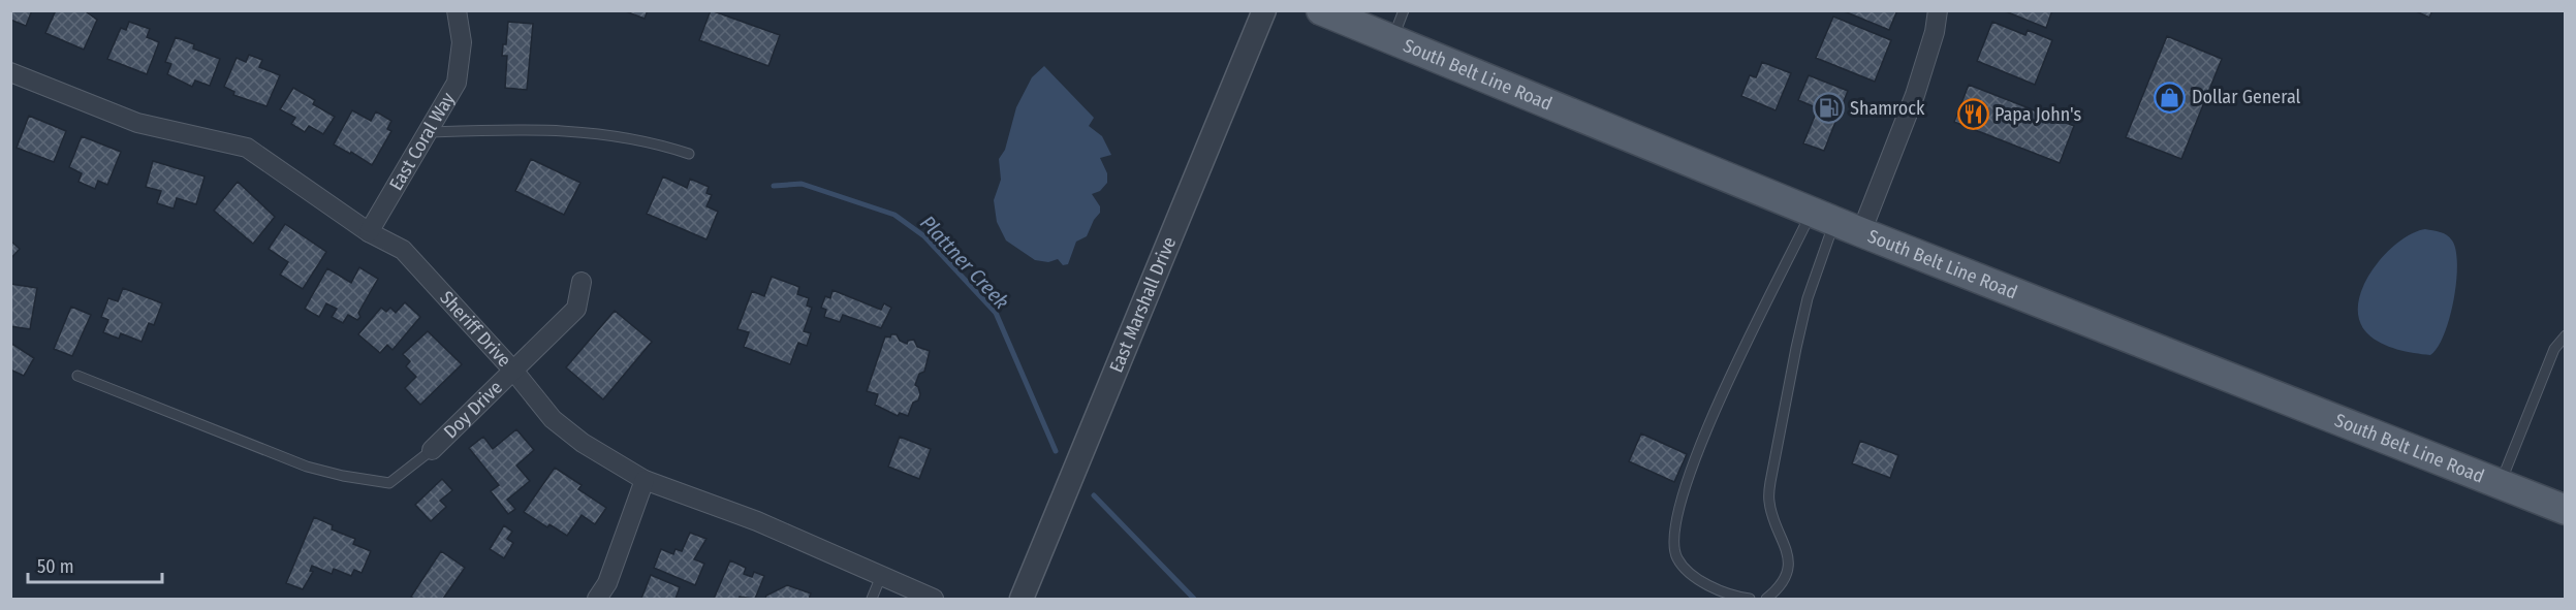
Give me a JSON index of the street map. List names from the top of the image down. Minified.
{"streets":{"main road":["South Belt Line Road"],"street":["East Coral Way","East Marshall Drive","Sheriff Drive","Doy Drive"]},"crossings":[["East Coral Way","Sheriff Drive"],["Sheriff Drive","Doy Drive"]],"water":["Plattner Creek"],"places":{"shop":["Dollar General"],"fuel station":["Shamrock"],"restaurant":["Papa John's"]},"scale_bar":"50 m"}
